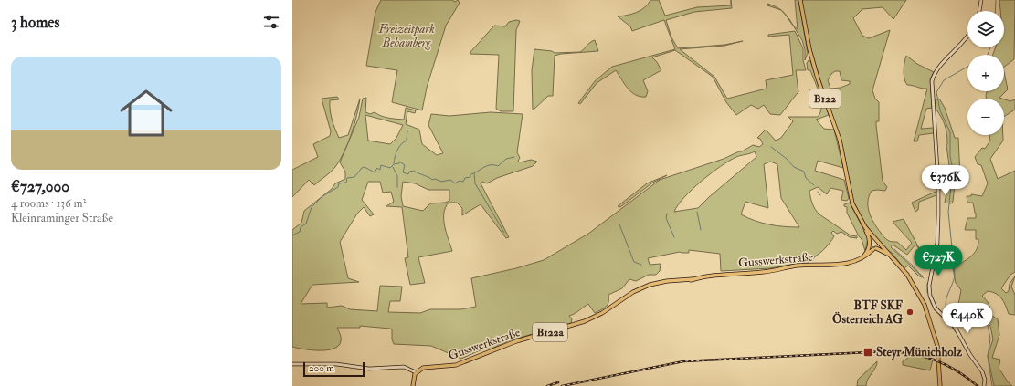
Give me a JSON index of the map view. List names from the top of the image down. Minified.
{"streets":{"main road":["B122","Gusswerkstraße","B122a"]},"crossings":[["B122","Gusswerkstraße"]],"parks":["Freizeitpark Behamberg"],"places":{"other":["BTF SKF Österreich AG"],"transit":["Steyr Münichholz"]},"scale_bar":"200 m","page":{"heading":"3 homes","map_buttons":["+","−"],"list":[{"name":"€727,000","note":"4 rooms · 136 m² · Kleinraminger Straße"}],"price":["€376K","€727K","€440K"],"scale":"200 m"}}
